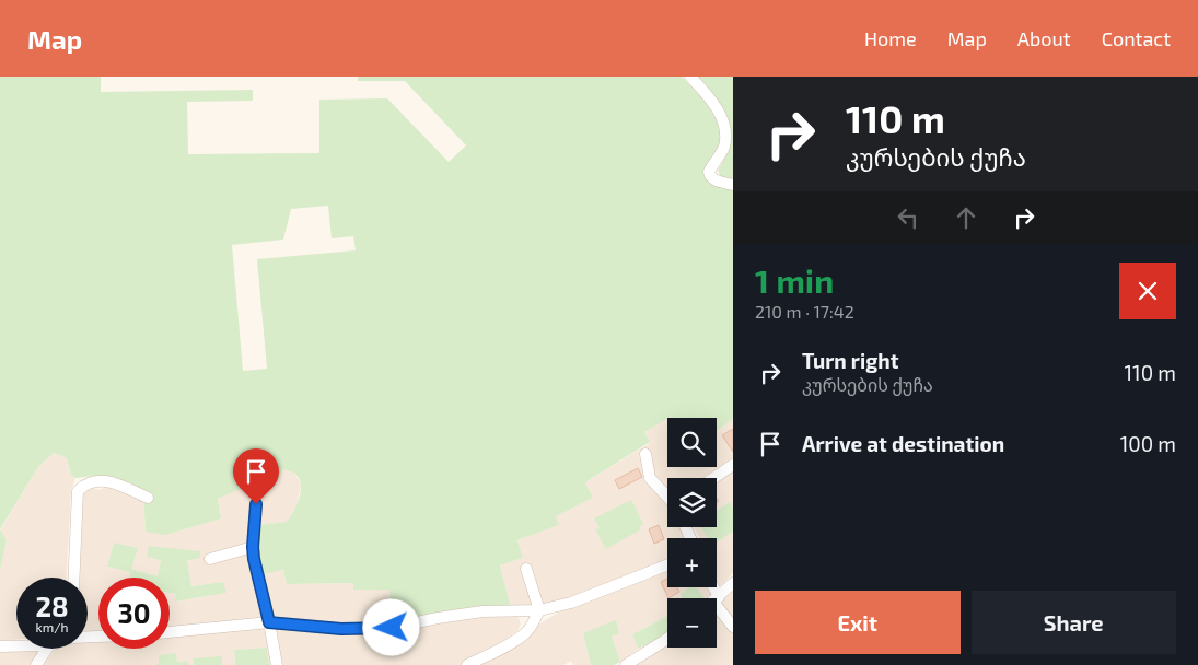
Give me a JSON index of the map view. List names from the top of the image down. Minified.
{"page":{"header":"Map","nav":["Home","Map","About","Contact"],"turn":["110 m","კურსების ქუჩა"],"heading":["1 min","210 m · 17:42"],"list":[{"name":"Turn right","note":"კურსების ქუჩა","value":"110 m"},{"name":"Arrive at destination","value":"100 m"}],"map_buttons":["+","−"],"speed":"28 km/h","limit":"30","buttons":["Exit","Share"]}}
